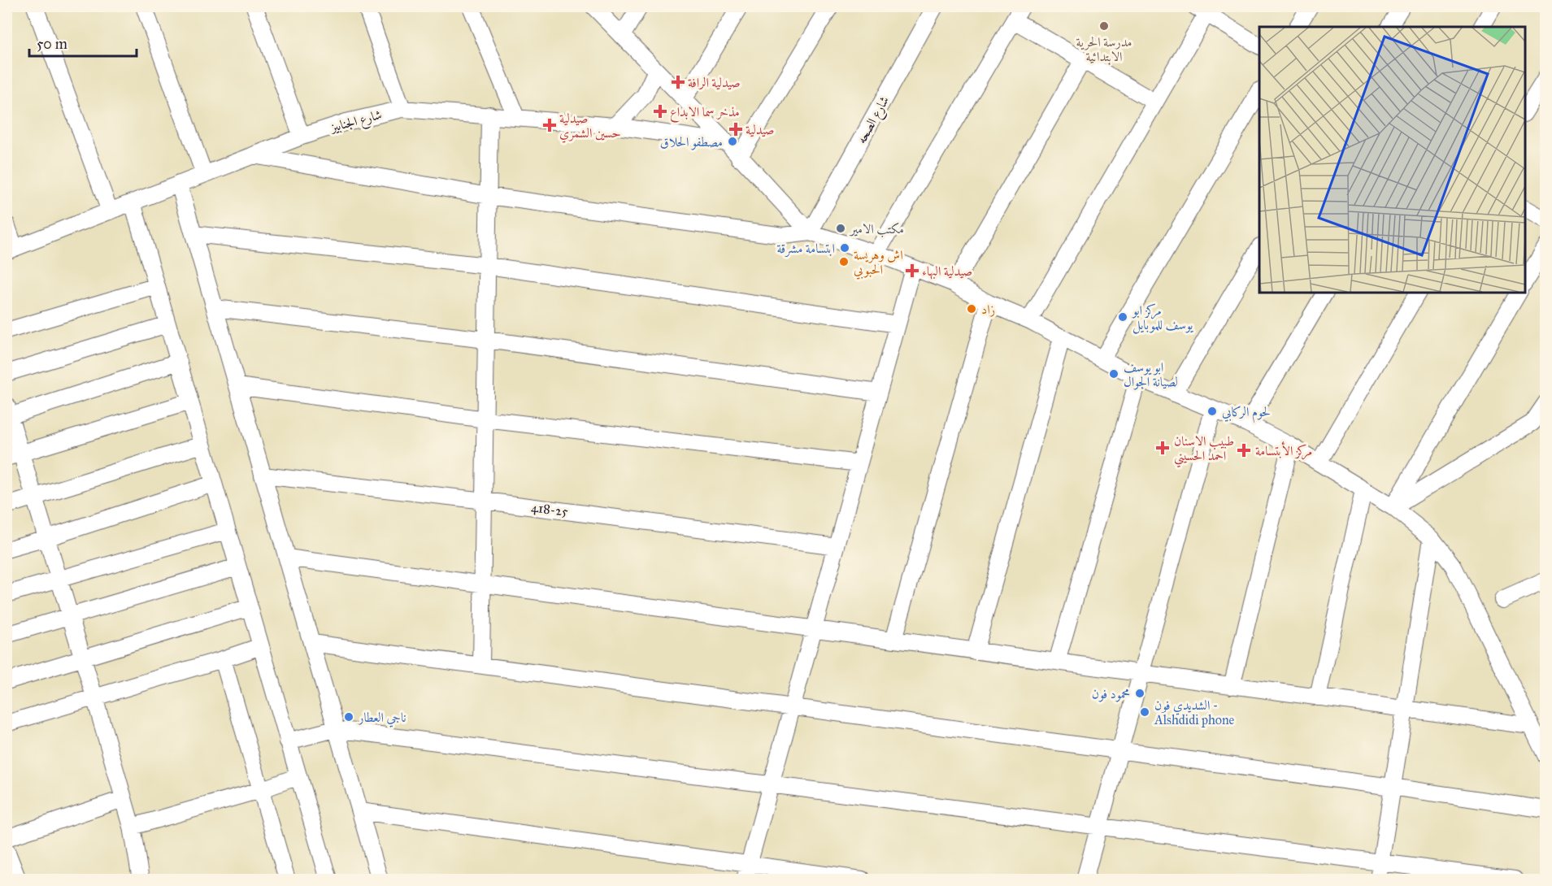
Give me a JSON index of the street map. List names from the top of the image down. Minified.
{"streets":{"street":["شارع الصحه","شارع الجنابيز","418-25"]},"places":{"other":["مدرسة الحرية الابتدائية","مصطفو الحلاق","مكتب الامير","ابتسامة مشرقة","اش وهريسة الحبوبي","زاد","مركز ابو يوسف للموبايل","ابو يوسف لصيانة الجوال","لحوم الركابي","محمود فون","الشديدي فون - Alshdidi phone","ناجي العطار"],"health":["صيدلية الرافة","مذخر سما الابداع","صيدلية حسين الشمري","صيدلية","صيدلية البهاء","طبيب الاسنان احمد الحسيني","مركز الأبتسامة"]},"scale_bar":"50 m"}
